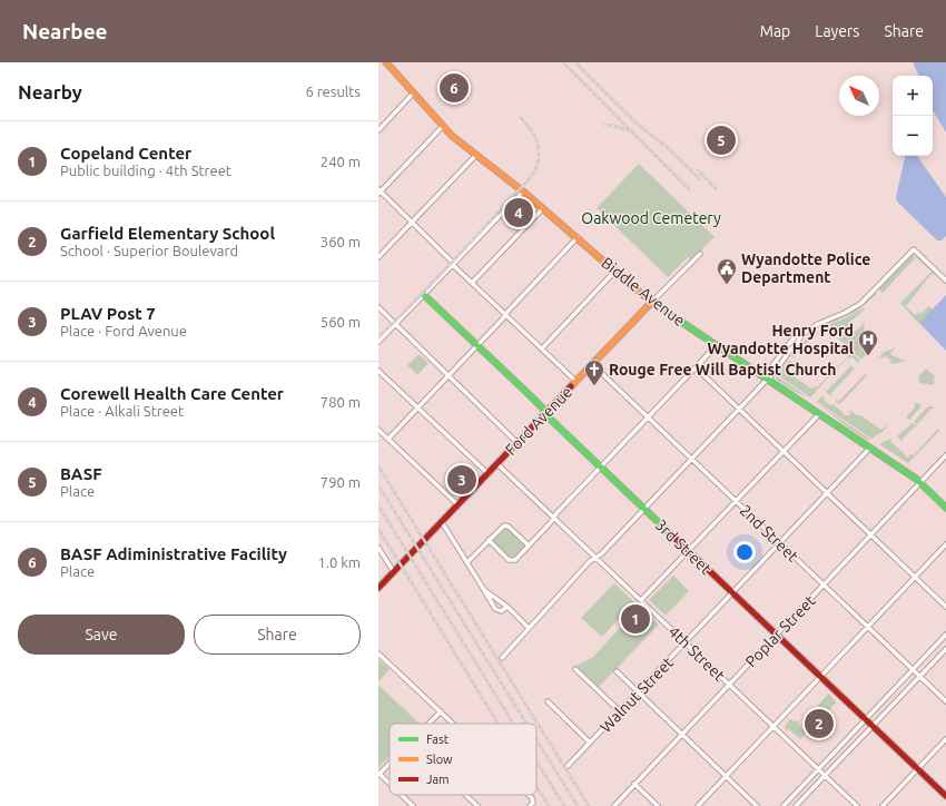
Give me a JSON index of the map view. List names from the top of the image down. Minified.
{"streets":{"main road":["Biddle Avenue","Ford Avenue","3rd Street"],"street":["2nd Street","Poplar Street","4th Street","Walnut Street"]},"crossings":[["Biddle Avenue","Ford Avenue"],["Biddle Avenue","Poplar Street"],["Biddle Avenue","Walnut Street"],["Ford Avenue","2nd Street"],["Ford Avenue","3rd Street"],["Ford Avenue","4th Street"],["2nd Street","Poplar Street"],["2nd Street","Walnut Street"],["3rd Street","Poplar Street"],["3rd Street","Walnut Street"],["Poplar Street","4th Street"],["4th Street","Walnut Street"]],"parks":["Oakwood Cemetery"],"places":{"public building":["Wyandotte Police Department"],"hospital":["Henry Ford Wyandotte Hospital"],"church":["Rouge Free Will Baptist Church"]},"legend":["Fast","Slow","Jam"],"north":"top left","page":{"header":"Nearbee","nav":["Map","Layers","Share"],"heading":["Nearby","6 results"],"pins":["6","5","4","3","1","2"],"map_buttons":["+","−"],"list":[{"mark":"1","name":"Copeland Center","note":"Public building · 4th Street","value":"240 m"},{"mark":"2","name":"Garfield Elementary School","note":"School · Superior Boulevard","value":"360 m"},{"mark":"3","name":"PLAV Post 7","note":"Place · Ford Avenue","value":"560 m"},{"mark":"4","name":"Corewell Health Care Center","note":"Place · Alkali Street","value":"780 m"},{"mark":"5","name":"BASF","note":"Place","value":"790 m"},{"mark":"6","name":"BASF Adiministrative Facility","note":"Place","value":"1.0 km"}],"buttons":["Save","Share"]}}
